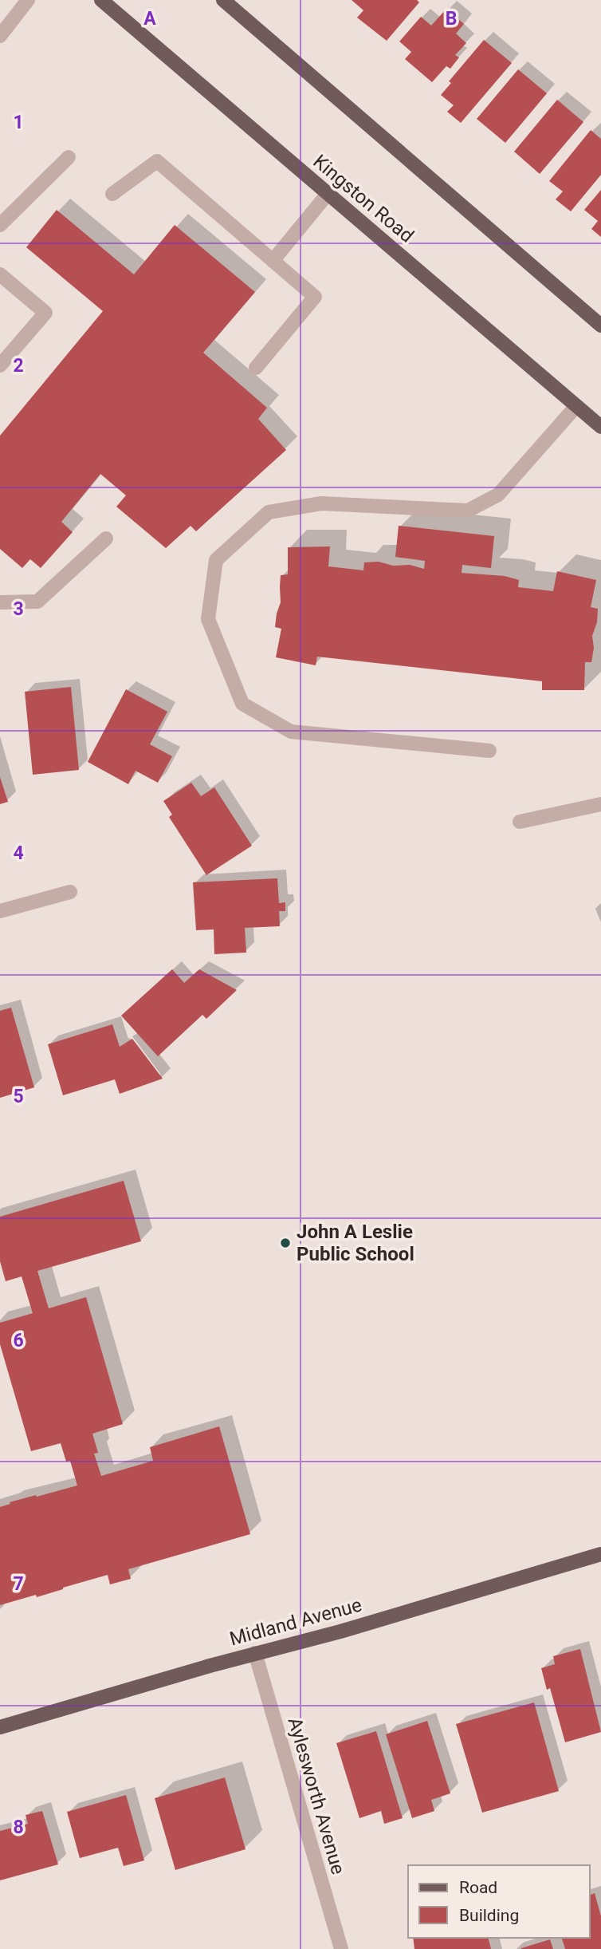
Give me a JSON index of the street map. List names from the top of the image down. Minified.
{"streets":{"main road":["Kingston Road","Midland Avenue"],"street":["Aylesworth Avenue"]},"crossings":[["Midland Avenue","Aylesworth Avenue"]],"places":["John A Leslie Public School"],"legend":["Road","Building"],"grid":{"columns":["A","B"],"rows":["1","2","3","4","5","6","7","8"]}}
